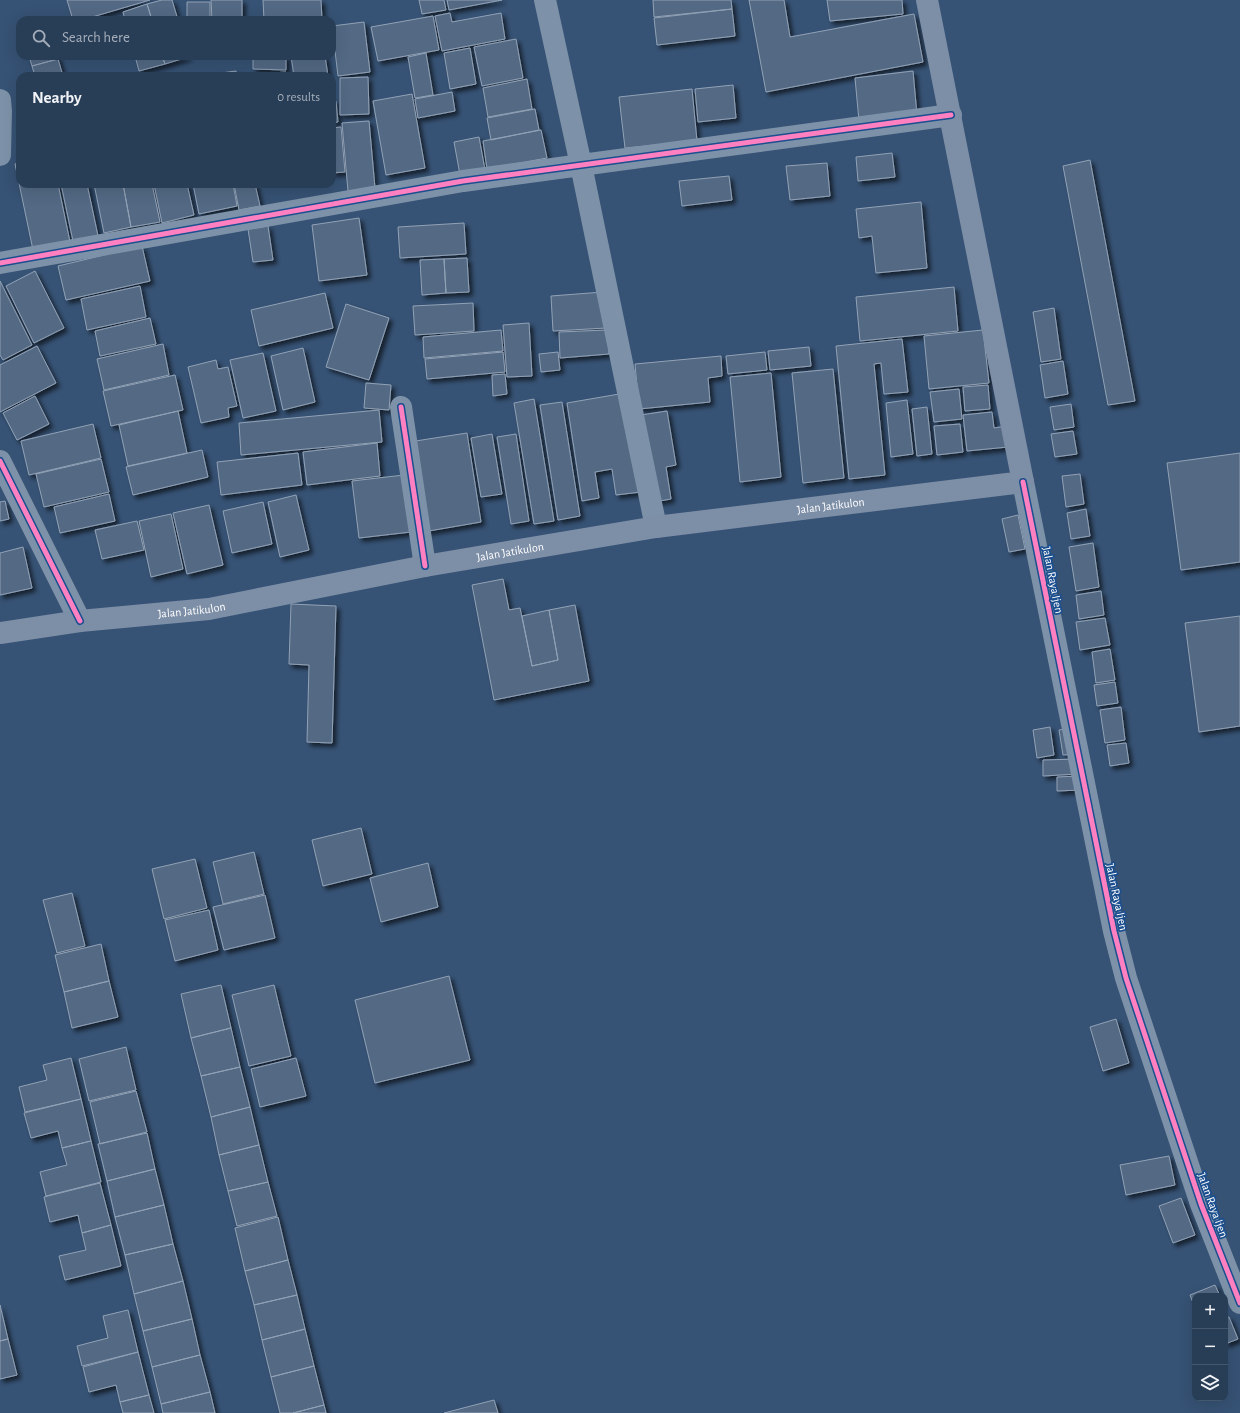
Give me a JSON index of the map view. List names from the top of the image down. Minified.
{"streets":{"main road":["Jalan Jatikulon"],"street":["Jalan Raya Ijen"]},"crossings":[["Jalan Jatikulon","Jalan Raya Ijen"]],"page":{"search":"Search here","heading":["Nearby","0 results"],"map_buttons":["+","−"]}}
